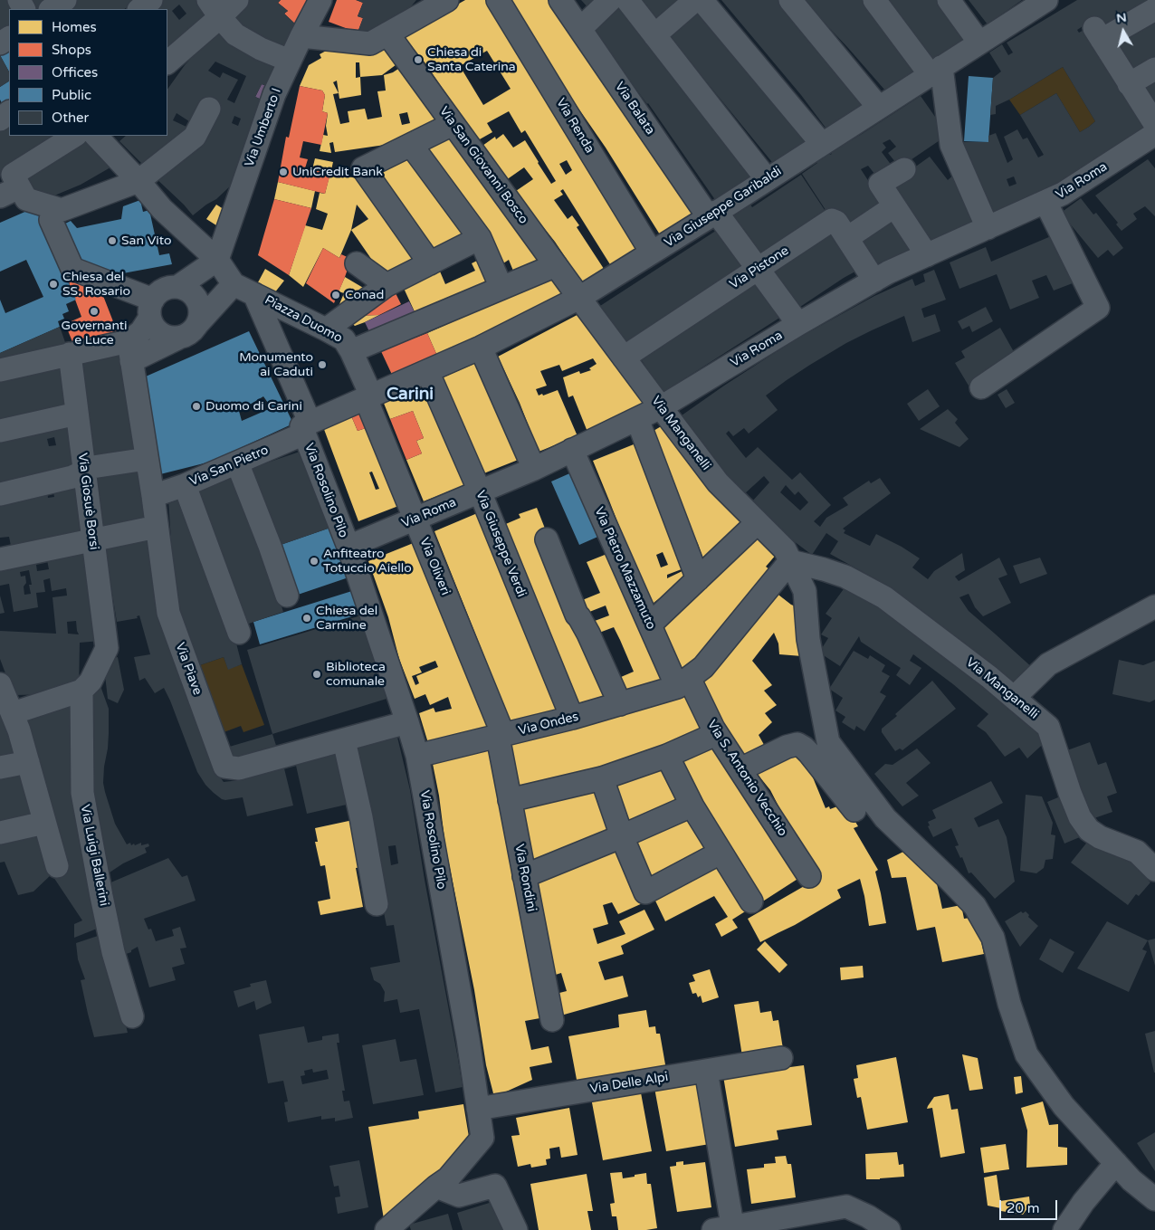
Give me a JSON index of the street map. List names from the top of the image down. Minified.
{"streets":{"street":["Via Balata","Via Renda","Via Umberto I","Via San Giovanni Bosco","Via Roma","Via Giuseppe Garibaldi","Via Pistone","Piazza Duomo","Via Manganelli","Via San Pietro","Via Rosolino Pilo","Via Giosuè Borsi","Via Giuseppe Verdi","Via Oliveri","Via Pietro Mazzamuto","Via Piave","Via Ondes","Via S. Antonio Vecchio","Via Luigi Ballerini","Via Rondini","Via Delle Alpi"]},"crossings":[["Via Balata","Via Roma"],["Via Balata","Via Giuseppe Garibaldi"],["Via Balata","Via Pistone"],["Via Renda","Via Giuseppe Garibaldi"],["Via San Giovanni Bosco","Via Giuseppe Garibaldi"],["Via San Giovanni Bosco","Via Manganelli"],["Via Roma","Via Pistone"],["Via Roma","Via Manganelli"],["Via Roma","Via Rosolino Pilo"],["Via Roma","Via Giuseppe Verdi"],["Via Roma","Via Oliveri"],["Via Roma","Via Pietro Mazzamuto"],["Via Giuseppe Garibaldi","Piazza Duomo"],["Via Giuseppe Garibaldi","Via Manganelli"],["Via Giuseppe Garibaldi","Via San Pietro"],["Via Giuseppe Garibaldi","Via Giuseppe Verdi"],["Via Giuseppe Garibaldi","Via Oliveri"],["Via Pistone","Via Manganelli"],["Piazza Duomo","Via San Pietro"],["Piazza Duomo","Via Rosolino Pilo"],["Piazza Duomo","Via Oliveri"],["Via San Pietro","Via Rosolino Pilo"],["Via San Pietro","Via Oliveri"],["Via San Pietro","Via Piave"],["Via Rosolino Pilo","Via Piave"],["Via Rosolino Pilo","Via Ondes"],["Via Rosolino Pilo","Via Delle Alpi"],["Via Giosuè Borsi","Via Luigi Ballerini"],["Via Giuseppe Verdi","Via Ondes"],["Via Oliveri","Via Ondes"],["Via Oliveri","Via Rondini"],["Via Pietro Mazzamuto","Via Ondes"],["Via Pietro Mazzamuto","Via S. Antonio Vecchio"],["Via Ondes","Via S. Antonio Vecchio"],["Via Ondes","Via Rondini"]],"districts":["Carini"],"places":["Chiesa di Santa Caterina","UniCredit Bank","San Vito","Chiesa del SS. Rosario","Conad","Governanti e Luce","Monumento ai Caduti","Duomo di Carini","Anfiteatro Totuccio Aiello","Chiesa del Carmine","Biblioteca comunale"],"legend":["Homes","Shops","Offices","Public","Other"],"scale_bar":"20 m","north":"top"}
